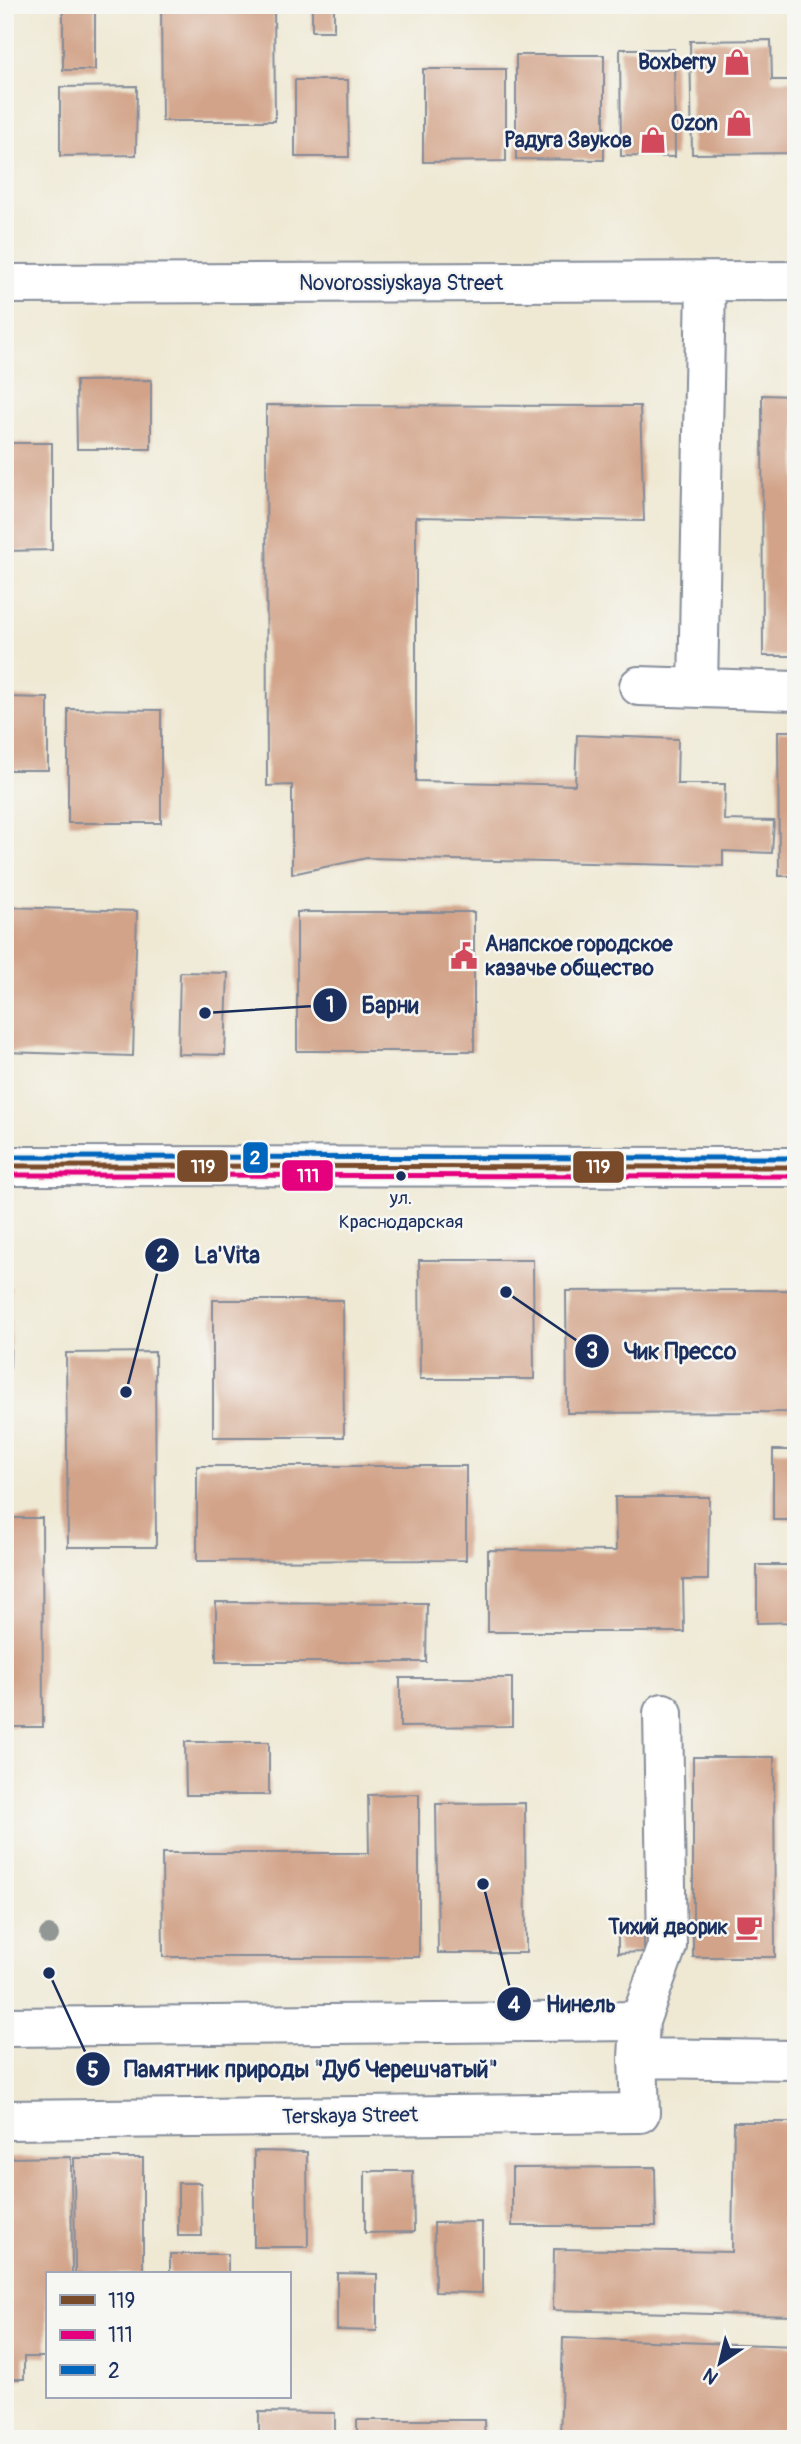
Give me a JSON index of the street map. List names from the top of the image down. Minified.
{"streets":{"street":["Novorossiyskaya Street","Terskaya Street"]},"places":{"shop":["Boxberry","Ozon","Радуга Звуков"],"public building":["Анапское городское казачье общество"],"other":["Барни","ул. Краснодарская","Чик Прессо","La'Vita","Нинель","Памятник природы \"Дуб Черешчатый\""],"cafe":["Тихий дворик"]},"lines":["transit line 2","transit line 119","transit line 111"],"legend":["119","111","2"],"north":"bottom left"}
